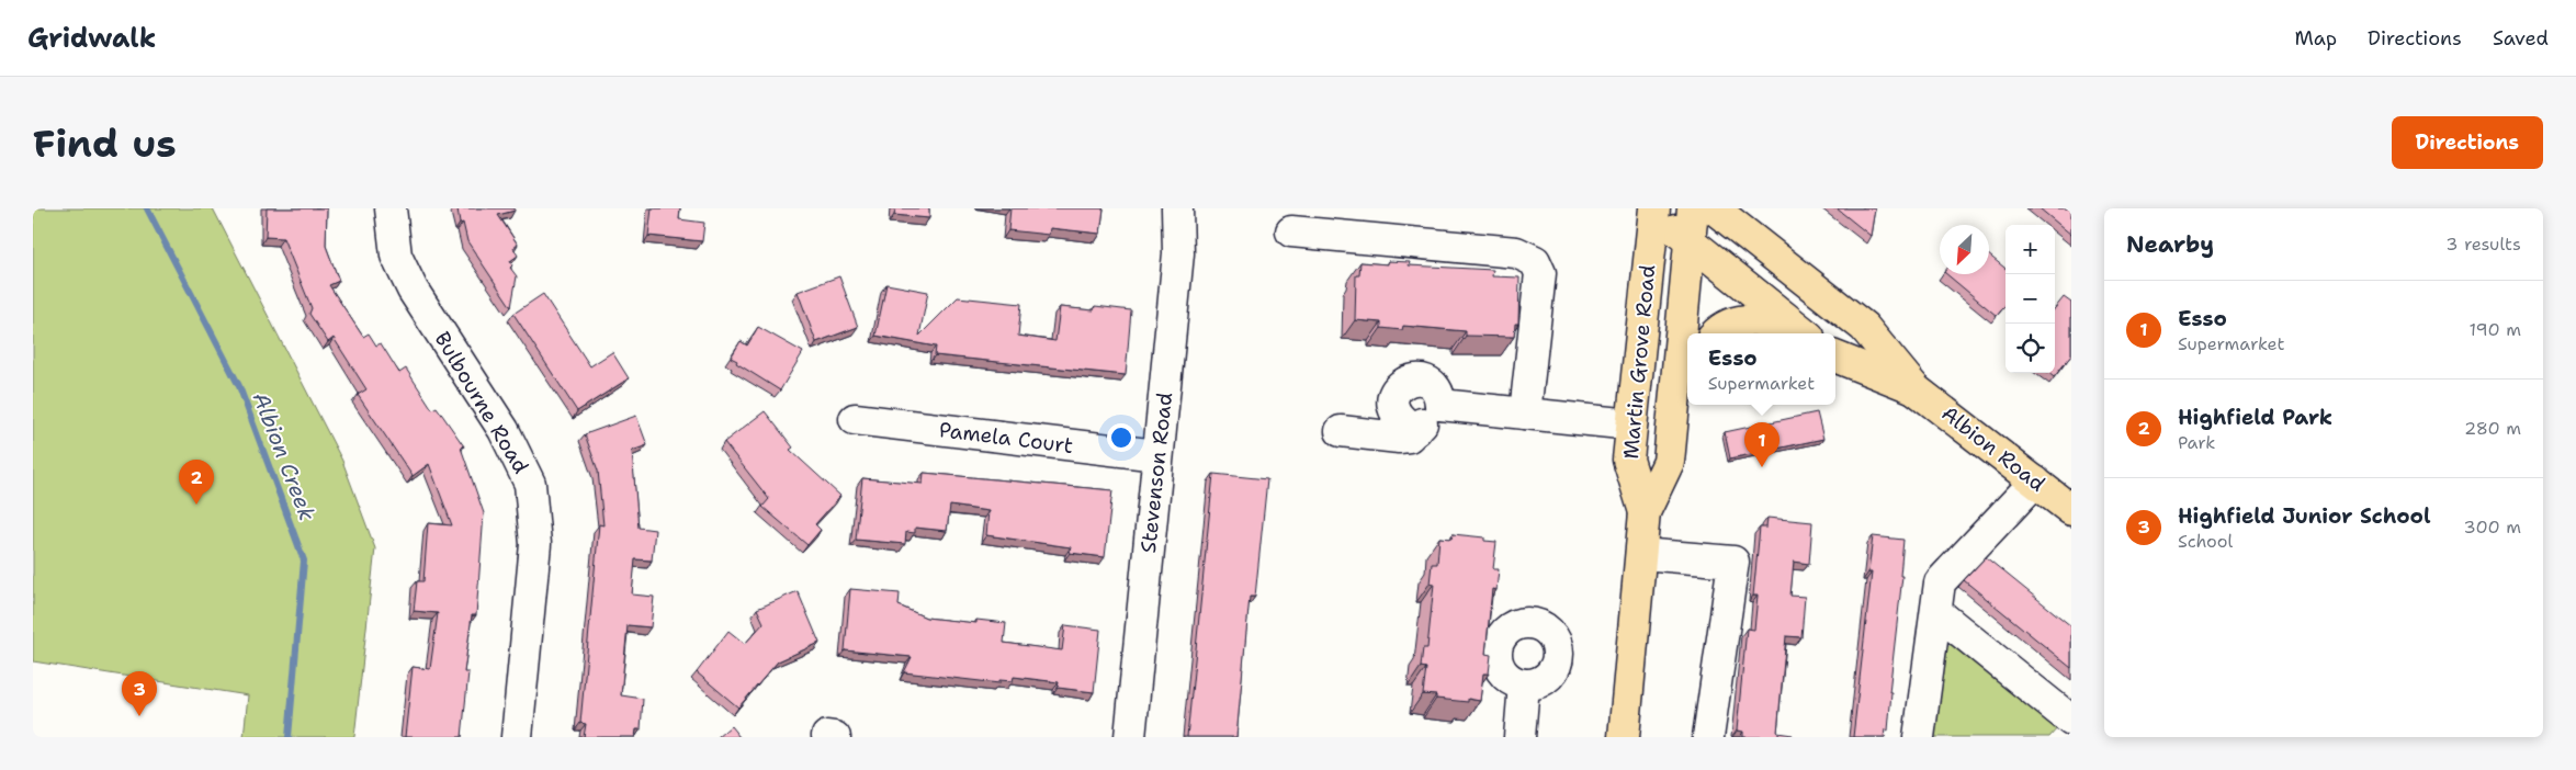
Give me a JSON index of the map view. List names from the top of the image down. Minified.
{"streets":{"main road":["Martin Grove Road","Albion Road"],"street":["Bulbourne Road","Pamela Court","Stevenson Road"]},"crossings":[["Pamela Court","Stevenson Road"]],"water":["Albion Creek"],"north":"bottom left","page":{"header":"Gridwalk","nav":["Map","Directions","Saved"],"buttons":"Directions","title":"Find us","heading":["Nearby","3 results"],"map_buttons":["+","−"],"list":[{"mark":"1","name":"Esso","note":"Supermarket","value":"190 m"},{"mark":"2","name":"Highfield Park","note":"Park","value":"280 m"},{"mark":"3","name":"Highfield Junior School","note":"School","value":"300 m"}],"popup":["Esso","Supermarket"],"pins":["1","2","3"]}}
